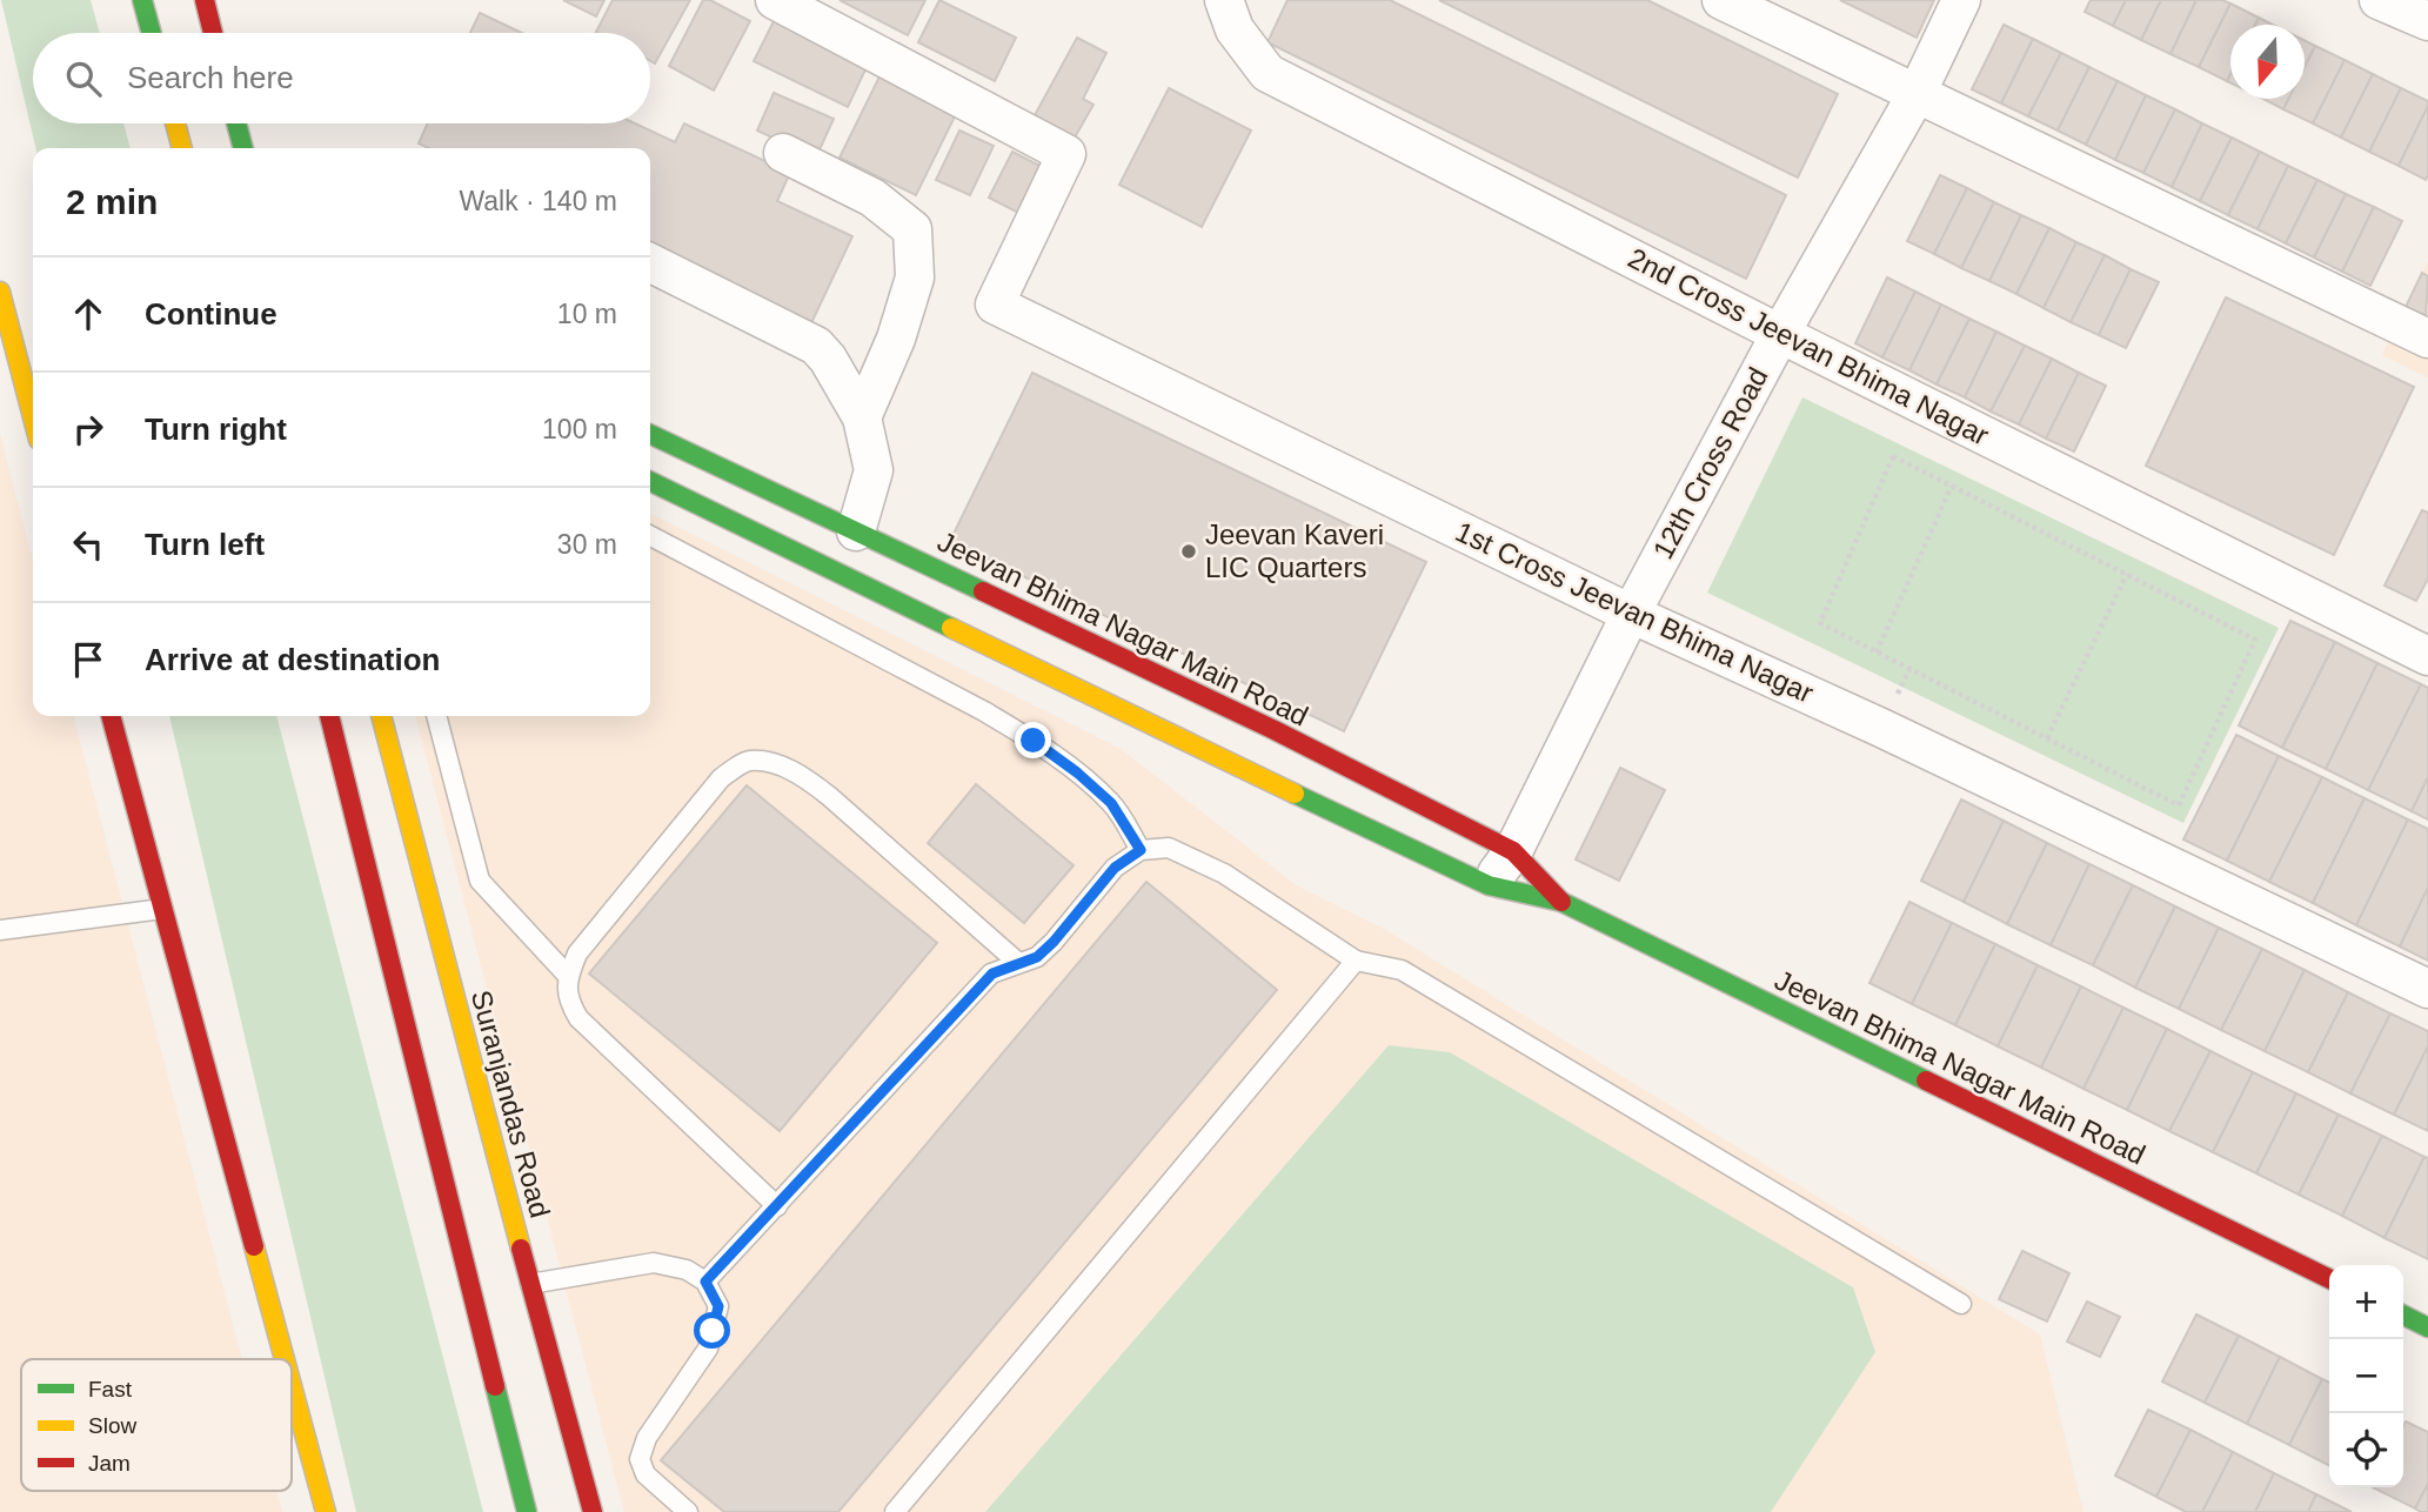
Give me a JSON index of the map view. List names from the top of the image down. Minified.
{"streets":{"main road":["Jeevan Bhima Nagar Main Road","Suranjandas Road"],"street":["2nd Cross Jeevan Bhima Nagar","12th Cross Road","1st Cross Jeevan Bhima Nagar"]},"crossings":[["2nd Cross Jeevan Bhima Nagar","12th Cross Road"],["12th Cross Road","1st Cross Jeevan Bhima Nagar"],["12th Cross Road","Jeevan Bhima Nagar Main Road"]],"places":["Jeevan Kaveri LIC Quarters"],"legend":["Fast","Slow","Jam"],"north":"bottom","page":{"search":"Search here","heading":["2 min","Walk · 140 m"],"list":[["Continue","10 m"],["Turn right","100 m"],["Turn left","30 m"],"Arrive at destination"],"map_buttons":["+","−"]}}
